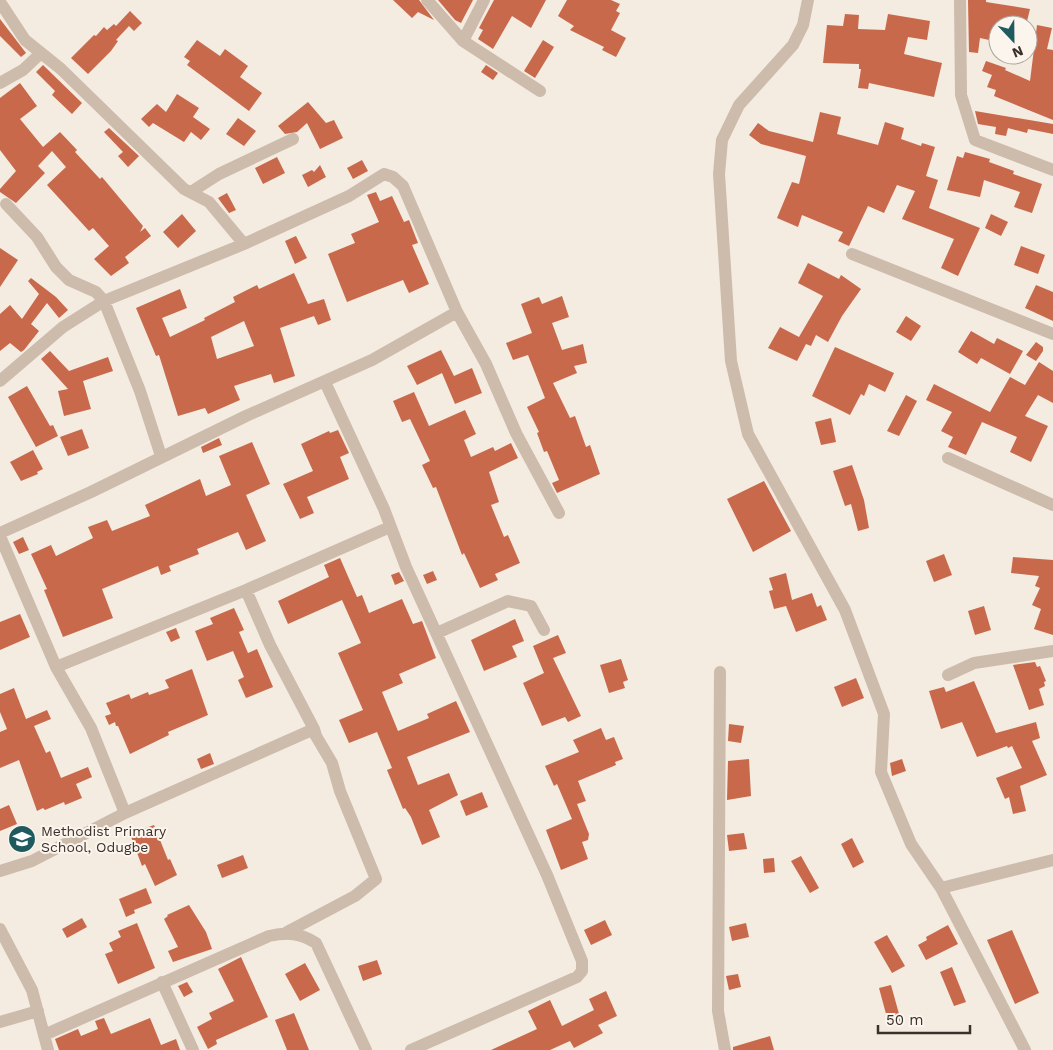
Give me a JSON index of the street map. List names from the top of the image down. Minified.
{"places":{"school or university":["Methodist Primary School, Odugbe"]},"scale_bar":"50 m","north":"bottom"}
